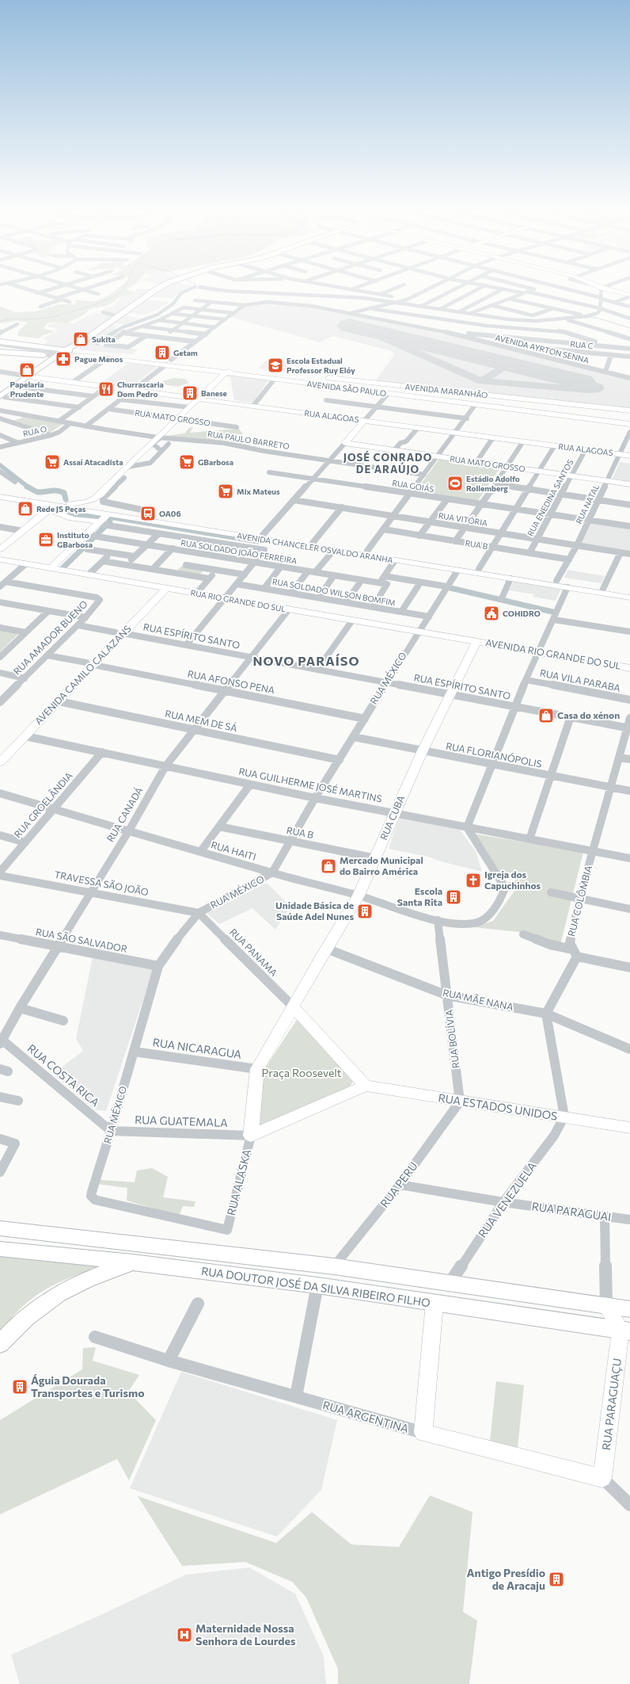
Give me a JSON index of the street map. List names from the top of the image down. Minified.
{"streets":{"main road":["RUA DOUTOR JOSÉ DA SILVA RIBEIRO FILHO"],"street":["RUA C","AVENIDA AYRTON SENNA","AVENIDA SÃO PAULO","AVENIDA MARANHÃO","RUA ALAGOAS","RUA MATO GROSSO","RUA O","RUA PAULO BARRETO","RUA GOIÁS","RUA ENEDINA SANTOS","RUA NATAL","RUA VITÓRIA","RUA B","AVENIDA CHANCELER OSVALDO ARANHA","RUA SOLDADO JOÃO FERREIRA","RUA SOLDADO WILSON BOMFIM","RUA RIO GRANDE DO SUL","RUA ESPÍRITO SANTO","RUA AMADOR BUENO","AVENIDA RIO GRANDE DO SUL","AVENIDA CAMILO CALAZANS","RUA MÉXICO","RUA VILA PARABA","RUA AFONSO PENA","RUA MEM DE SÁ","RUA FLORIANÓPOLIS","RUA GUILHERME JOSÉ MARTINS","RUA GROELÂNDIA","RUA CANADÁ","RUA CUBA","RUA HAITI","TRAVESSA SÃO JOÃO","RUA COLÔMBIA","RUA SÃO SALVADOR","RUA PANAMA","RUA MÃE NANA","RUA BOLÍVIA","RUA NICARAGUA","RUA COSTA RICA","RUA ESTADOS UNIDOS","RUA GUATEMALA","RUA ALASKA","RUA PERU","RUA VENEZUELA","RUA PARAGUAI","RUA PARAGUAÇU","RUA ARGENTINA"]},"crossings":[["AVENIDA SÃO PAULO","AVENIDA MARANHÃO"],["RUA ALAGOAS","RUA ENEDINA SANTOS"],["RUA ALAGOAS","RUA NATAL"],["RUA MATO GROSSO","RUA ENEDINA SANTOS"],["RUA MATO GROSSO","RUA NATAL"],["RUA O","RUA PAULO BARRETO"],["RUA GOIÁS","RUA ENEDINA SANTOS"],["RUA GOIÁS","RUA NATAL"],["RUA ENEDINA SANTOS","RUA VITÓRIA"],["RUA ENEDINA SANTOS","RUA B"],["RUA NATAL","RUA VITÓRIA"],["RUA NATAL","RUA B"],["RUA NATAL","AVENIDA CHANCELER OSVALDO ARANHA"],["RUA B","RUA MÉXICO"],["RUA B","RUA CUBA"],["AVENIDA CHANCELER OSVALDO ARANHA","RUA MÉXICO"],["RUA SOLDADO JOÃO FERREIRA","RUA SOLDADO WILSON BOMFIM"],["RUA SOLDADO WILSON BOMFIM","RUA MÉXICO"],["RUA RIO GRANDE DO SUL","AVENIDA RIO GRANDE DO SUL"],["RUA RIO GRANDE DO SUL","AVENIDA CAMILO CALAZANS"],["RUA RIO GRANDE DO SUL","RUA MÉXICO"],["RUA RIO GRANDE DO SUL","RUA CANADÁ"],["RUA RIO GRANDE DO SUL","RUA CUBA"],["RUA ESPÍRITO SANTO","RUA AMADOR BUENO"],["RUA ESPÍRITO SANTO","AVENIDA CAMILO CALAZANS"],["RUA ESPÍRITO SANTO","RUA MÉXICO"],["RUA ESPÍRITO SANTO","RUA CANADÁ"],["RUA ESPÍRITO SANTO","RUA CUBA"],["RUA ESPÍRITO SANTO","RUA COLÔMBIA"],["RUA AMADOR BUENO","RUA AFONSO PENA"],["AVENIDA RIO GRANDE DO SUL","RUA CUBA"],["AVENIDA CAMILO CALAZANS","RUA AFONSO PENA"],["AVENIDA CAMILO CALAZANS","RUA MEM DE SÁ"],["AVENIDA CAMILO CALAZANS","RUA GUILHERME JOSÉ MARTINS"],["RUA MÉXICO","RUA AFONSO PENA"],["RUA MÉXICO","RUA MEM DE SÁ"],["RUA MÉXICO","RUA FLORIANÓPOLIS"],["RUA MÉXICO","RUA GUILHERME JOSÉ MARTINS"],["RUA MÉXICO","RUA HAITI"],["RUA MÉXICO","TRAVESSA SÃO JOÃO"],["RUA MÉXICO","RUA SÃO SALVADOR"],["RUA MÉXICO","RUA PANAMA"],["RUA MÉXICO","RUA NICARAGUA"],["RUA MÉXICO","RUA COSTA RICA"],["RUA MÉXICO","RUA GUATEMALA"],["RUA MÉXICO","RUA ALASKA"],["RUA AFONSO PENA","RUA CANADÁ"],["RUA MEM DE SÁ","RUA CANADÁ"],["RUA FLORIANÓPOLIS","RUA CUBA"],["RUA FLORIANÓPOLIS","RUA COLÔMBIA"],["RUA GUILHERME JOSÉ MARTINS","RUA GROELÂNDIA"],["RUA GUILHERME JOSÉ MARTINS","RUA CANADÁ"],["RUA GUILHERME JOSÉ MARTINS","RUA CUBA"],["RUA GUILHERME JOSÉ MARTINS","RUA COLÔMBIA"],["RUA GROELÂNDIA","RUA HAITI"],["RUA CANADÁ","RUA HAITI"],["RUA CANADÁ","TRAVESSA SÃO JOÃO"],["RUA CANADÁ","RUA SÃO SALVADOR"],["RUA CANADÁ","RUA COSTA RICA"],["RUA CUBA","RUA HAITI"],["RUA CUBA","RUA PANAMA"],["RUA CUBA","RUA MÃE NANA"],["RUA CUBA","RUA NICARAGUA"],["RUA HAITI","RUA BOLÍVIA"],["TRAVESSA SÃO JOÃO","RUA PANAMA"],["RUA MÃE NANA","RUA BOLÍVIA"],["RUA BOLÍVIA","RUA ESTADOS UNIDOS"],["RUA BOLÍVIA","RUA PERU"],["RUA COSTA RICA","RUA GUATEMALA"],["RUA ESTADOS UNIDOS","RUA PERU"],["RUA ESTADOS UNIDOS","RUA VENEZUELA"],["RUA GUATEMALA","RUA ALASKA"],["RUA PERU","RUA PARAGUAI"],["RUA PERU","RUA DOUTOR JOSÉ DA SILVA RIBEIRO FILHO"],["RUA VENEZUELA","RUA PARAGUAI"],["RUA VENEZUELA","RUA DOUTOR JOSÉ DA SILVA RIBEIRO FILHO"],["RUA DOUTOR JOSÉ DA SILVA RIBEIRO FILHO","RUA PARAGUAÇU"],["RUA PARAGUAÇU","RUA ARGENTINA"]],"districts":["JOSÉ CONRADO DE ARAÚJO","NOVO PARAÍSO"],"parks":["Praça Roosevelt"],"places":{"shop":["Sukita","Papelaria Prudente","Rede JS Peças","Casa do xénon","Mercado Municipal do Bairro América"],"building":["Getam","Banese","Escola Santa Rita","Unidade Básica de Saúde Adel Nunes","Águia Dourada Transportes e Turismo","Antigo Presídio de Aracaju"],"pharmacy":["Pague Menos"],"school or university":["Escola Estadual Professor Ruy Elóy"],"restaurant":["Churrascaria Dom Pedro"],"supermarket":["Assaí Atacadista","GBarbosa","Mix Mateus"],"sports":["Estádio Adolfo Rollemberg"],"bus stop":["OA06"],"office":["Instituto GBarbosa"],"public building":["COHIDRO"],"church":["Igreja dos Capuchinhos"],"hospital":["Maternidade Nossa Senhora de Lourdes"]}}
